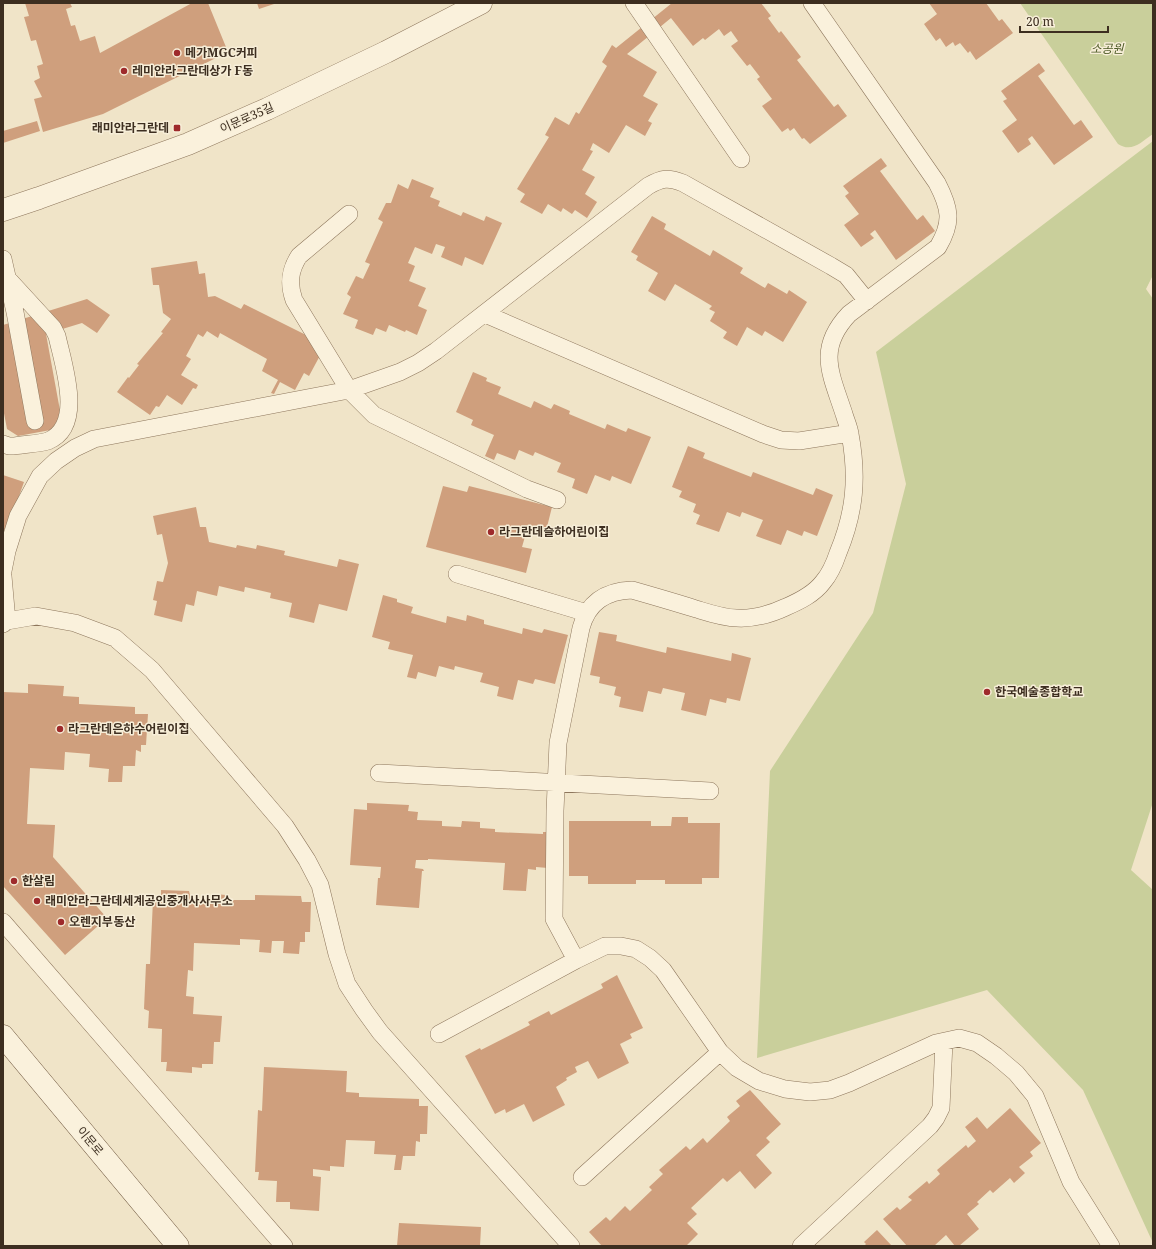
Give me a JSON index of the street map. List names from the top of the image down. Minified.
{"streets":{"street":["이문로35길","이문로"]},"parks":["소공원"],"places":{"other":["메가MGC커피","레미안라그란데상가 F동","라그란데슬하어린이집","한국예술종합학교","라그란데은하수어린이집","한살림","래미안라그란데세계공인중개사사무소","오렌지부동산"],"transit":["래미안라그란데"]},"scale_bar":"20 m"}
